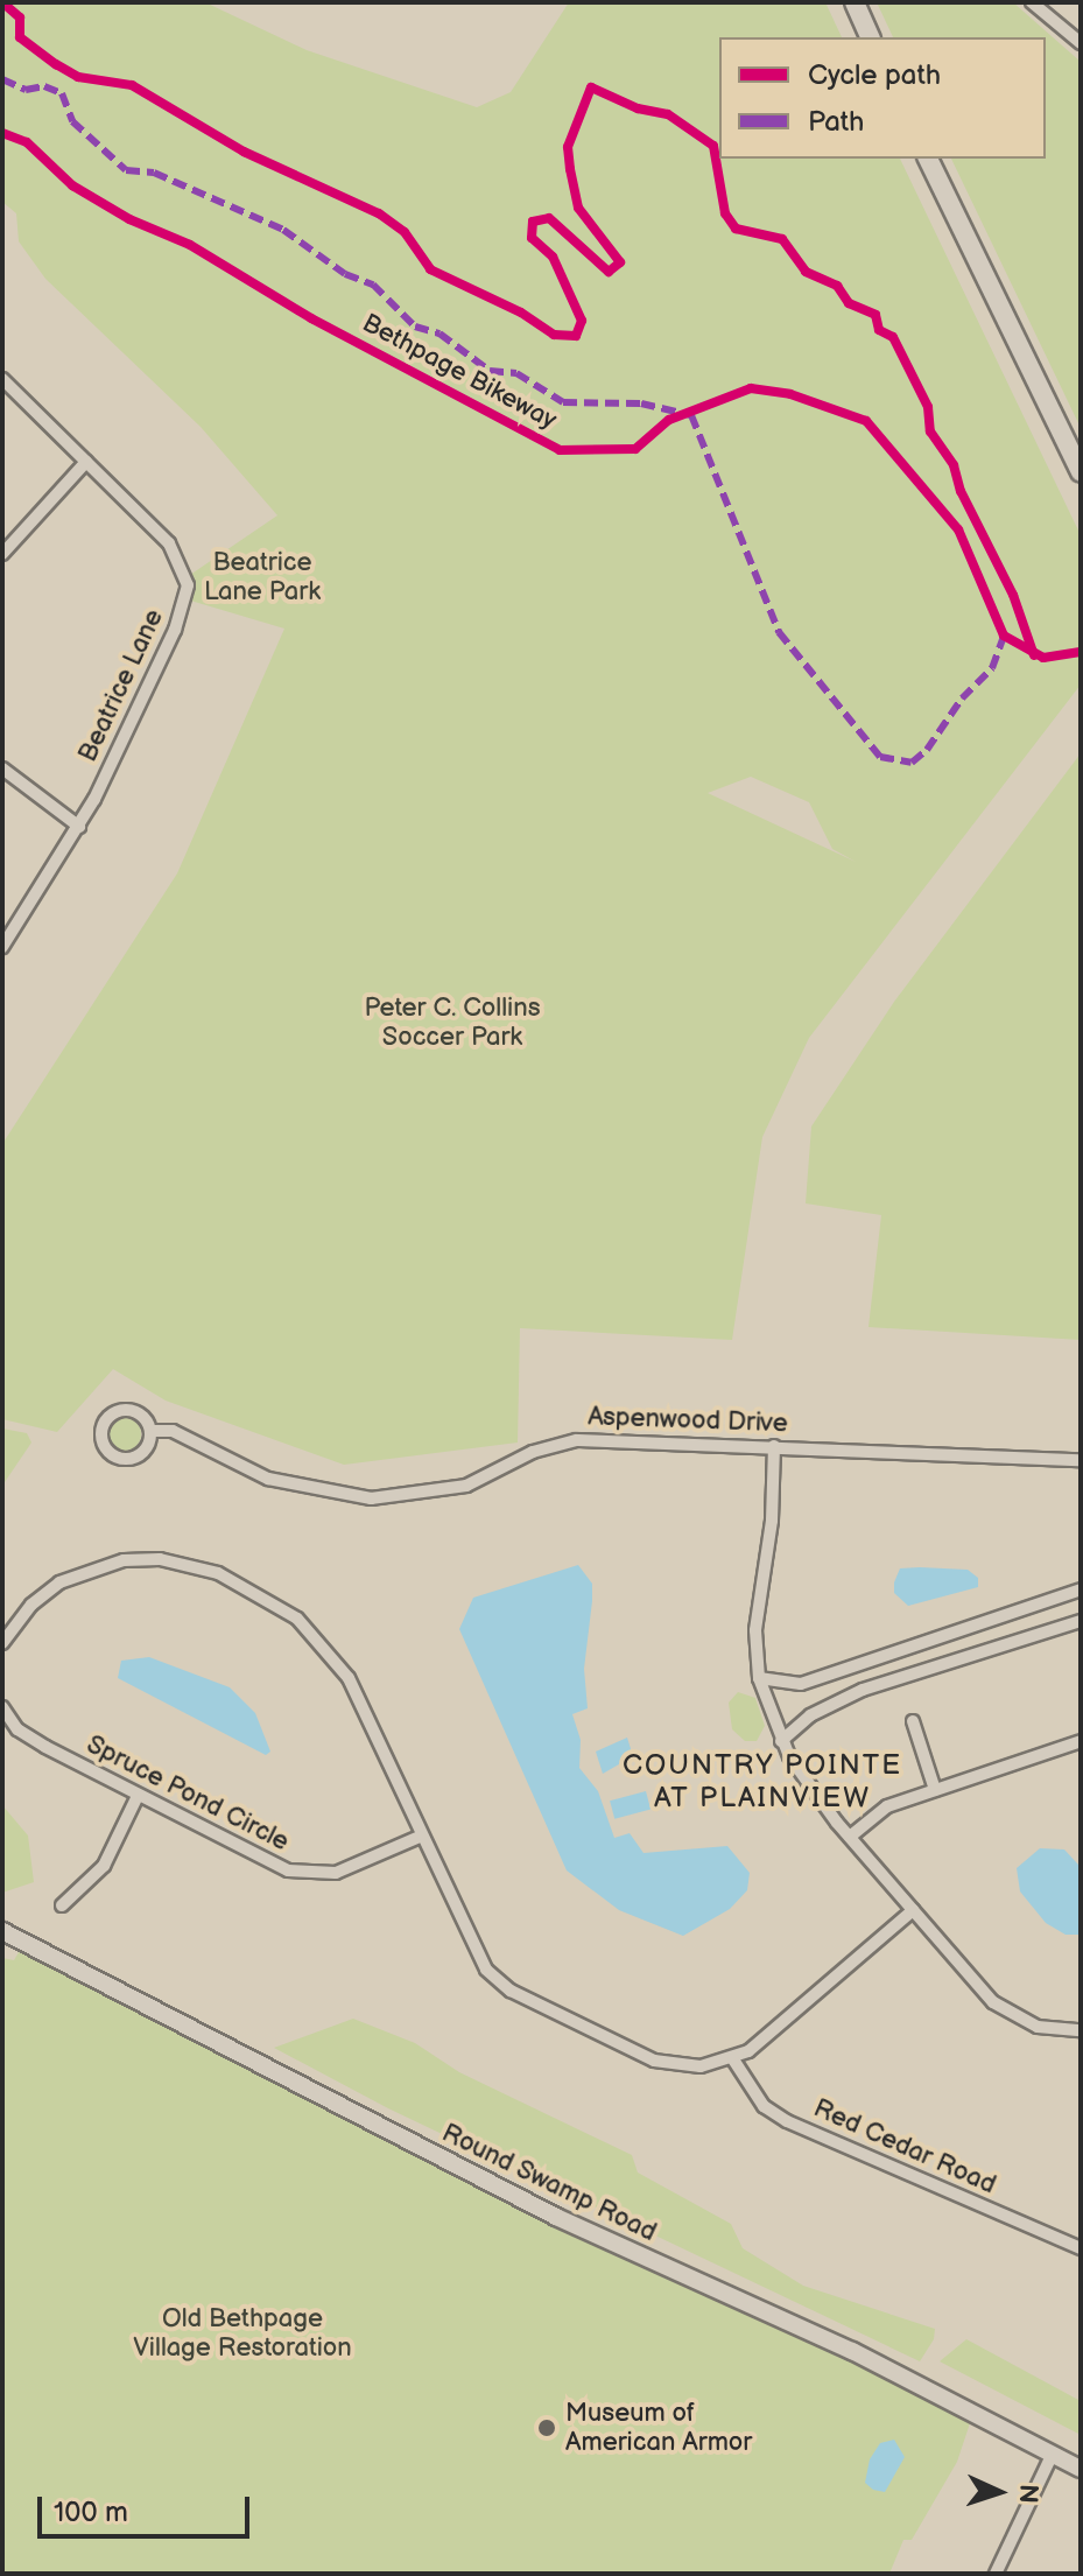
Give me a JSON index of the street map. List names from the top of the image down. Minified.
{"streets":{"main road":["Round Swamp Road"],"street":["Beatrice Lane","Aspenwood Drive","Spruce Pond Circle","Red Cedar Road"],"cycle path":["Bethpage Bikeway"]},"districts":["COUNTRY POINTE AT PLAINVIEW"],"parks":["Beatrice Lane Park","Peter C. Collins Soccer Park","Old Bethpage Village Restoration"],"places":["Museum of American Armor"],"legend":["Cycle path","Path"],"scale_bar":"100 m","north":"right"}
